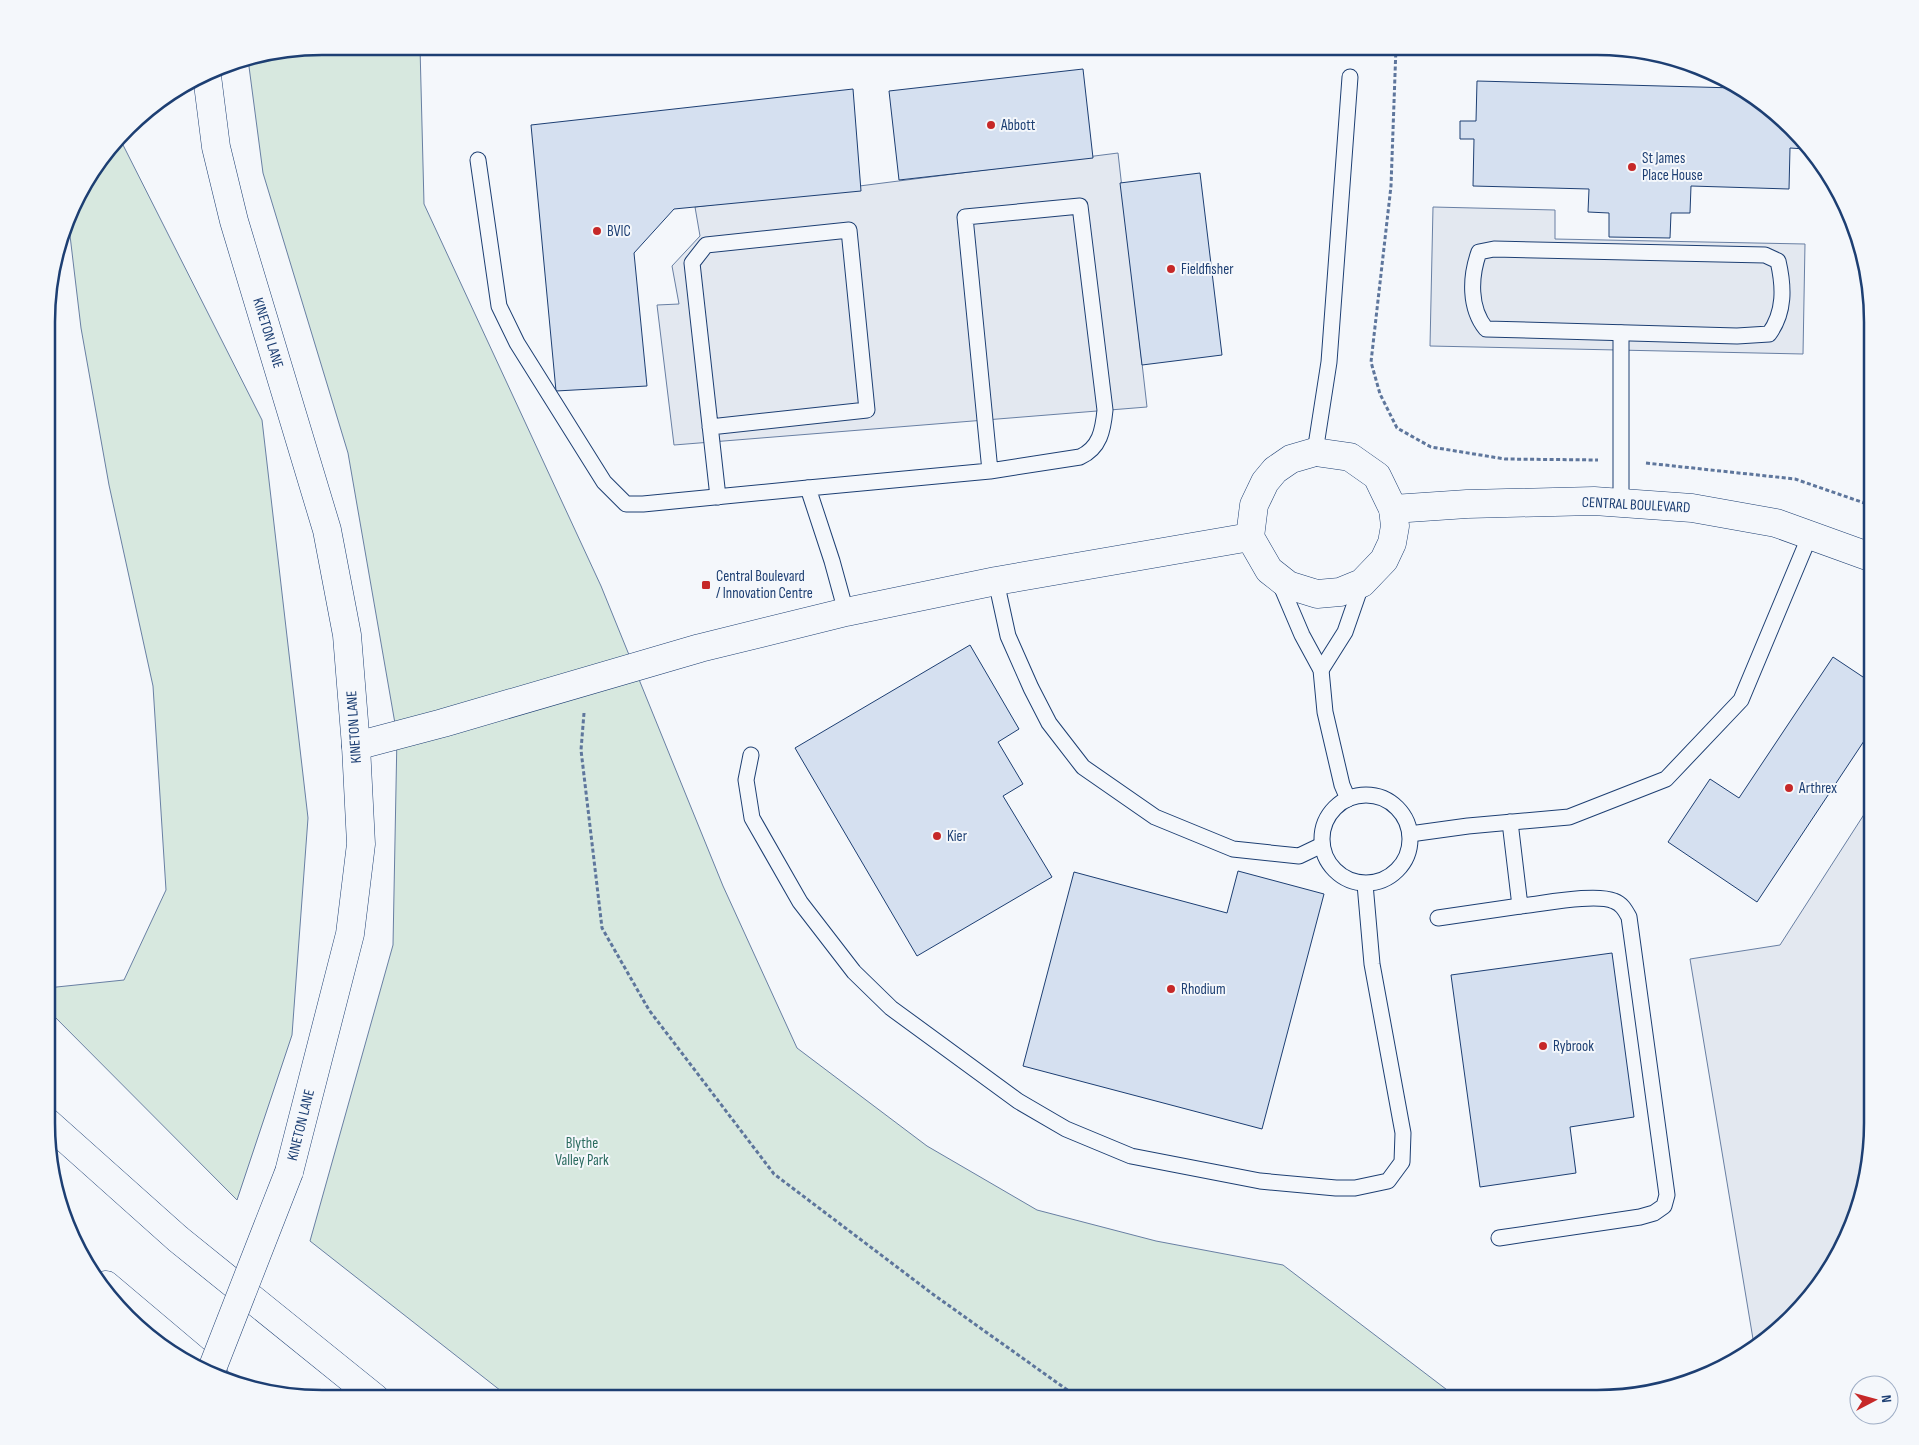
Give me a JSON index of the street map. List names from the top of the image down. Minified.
{"streets":{"main road":["KINETON LANE","CENTRAL BOULEVARD"]},"parks":["Blythe Valley Park"],"places":{"other":["Abbott","St James Place House","BVIC","Fieldfisher","Arthrex","Kier","Rhodium","Rybrook"],"transit":["Central Boulevard / Innovation Centre"]},"north":"right"}
